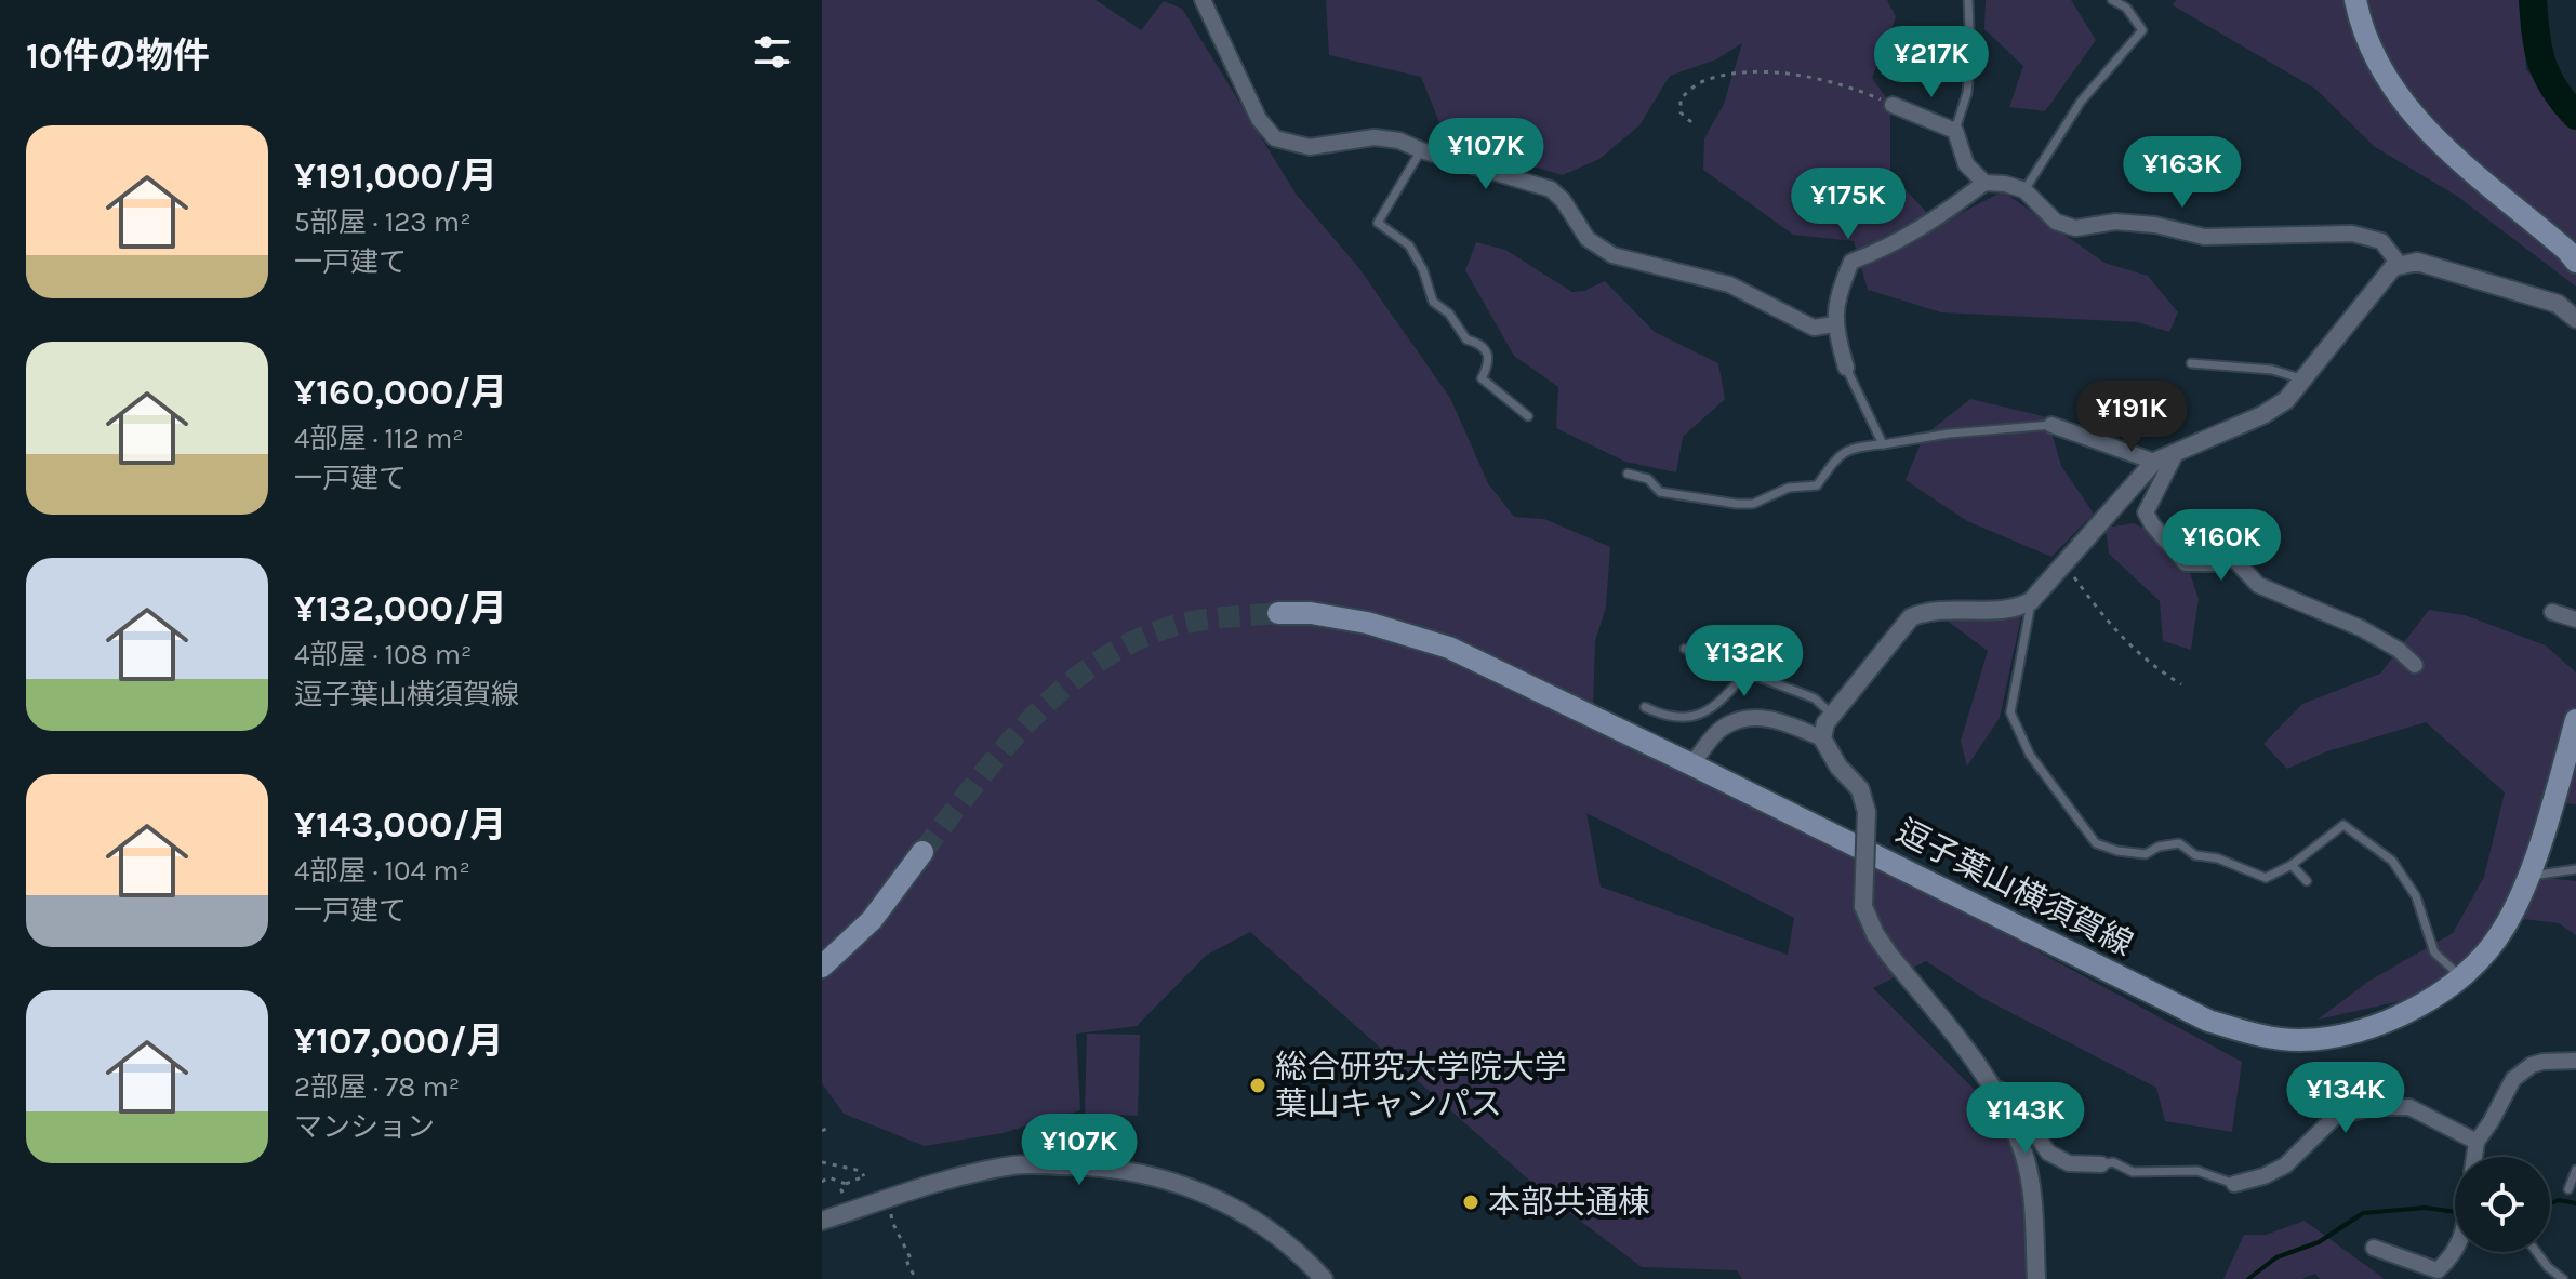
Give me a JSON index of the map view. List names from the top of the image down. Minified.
{"streets":{"main road":["逗子葉山横須賀線"]},"places":["総合研究大学院大学 葉山キャンパス","本部共通棟"],"page":{"heading":"10件の物件","price":["¥217K","¥107K","¥163K","¥175K","¥191K","¥160K","¥132K","¥134K","¥143K","¥107K"],"list":[{"name":"¥191,000/月","note":"5部屋 · 123 m² · 一戸建て"},{"name":"¥160,000/月","note":"4部屋 · 112 m² · 一戸建て"},{"name":"¥132,000/月","note":"4部屋 · 108 m² · 逗子葉山横須賀線"},{"name":"¥143,000/月","note":"4部屋 · 104 m² · 一戸建て"},{"name":"¥107,000/月","note":"2部屋 · 78 m² · マンション"}]}}
